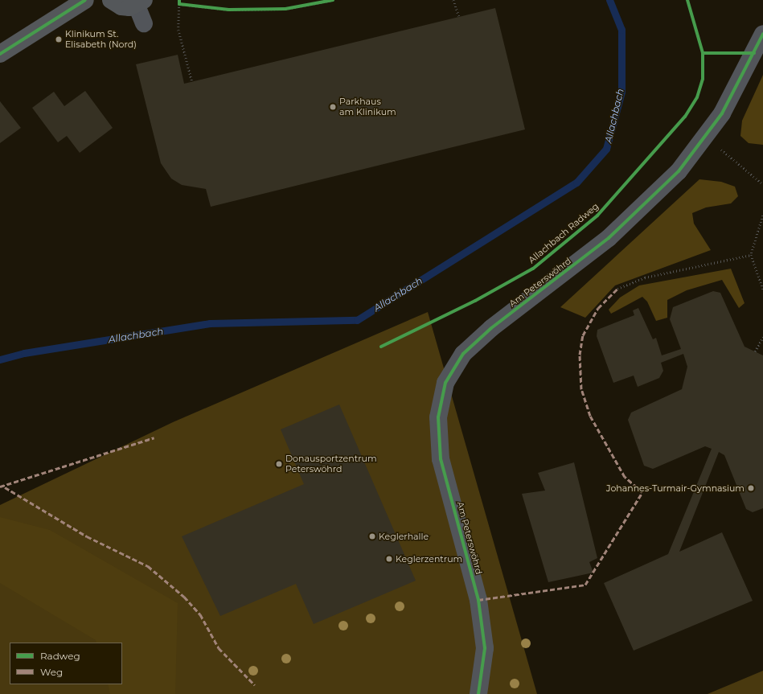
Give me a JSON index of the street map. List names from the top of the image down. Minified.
{"streets":{"street":["Am Peterswöhrd"],"cycle path":["Allachbach Radweg"]},"water":["Allachbach"],"places":["Klinikum St. Elisabeth (Nord)","Parkhaus am Klinikum","Donausportzentrum Peterswöhrd","Johannes-Turmair-Gymnasium","Keglerhalle","Keglerzentrum"],"legend":["Radweg","Weg"]}
